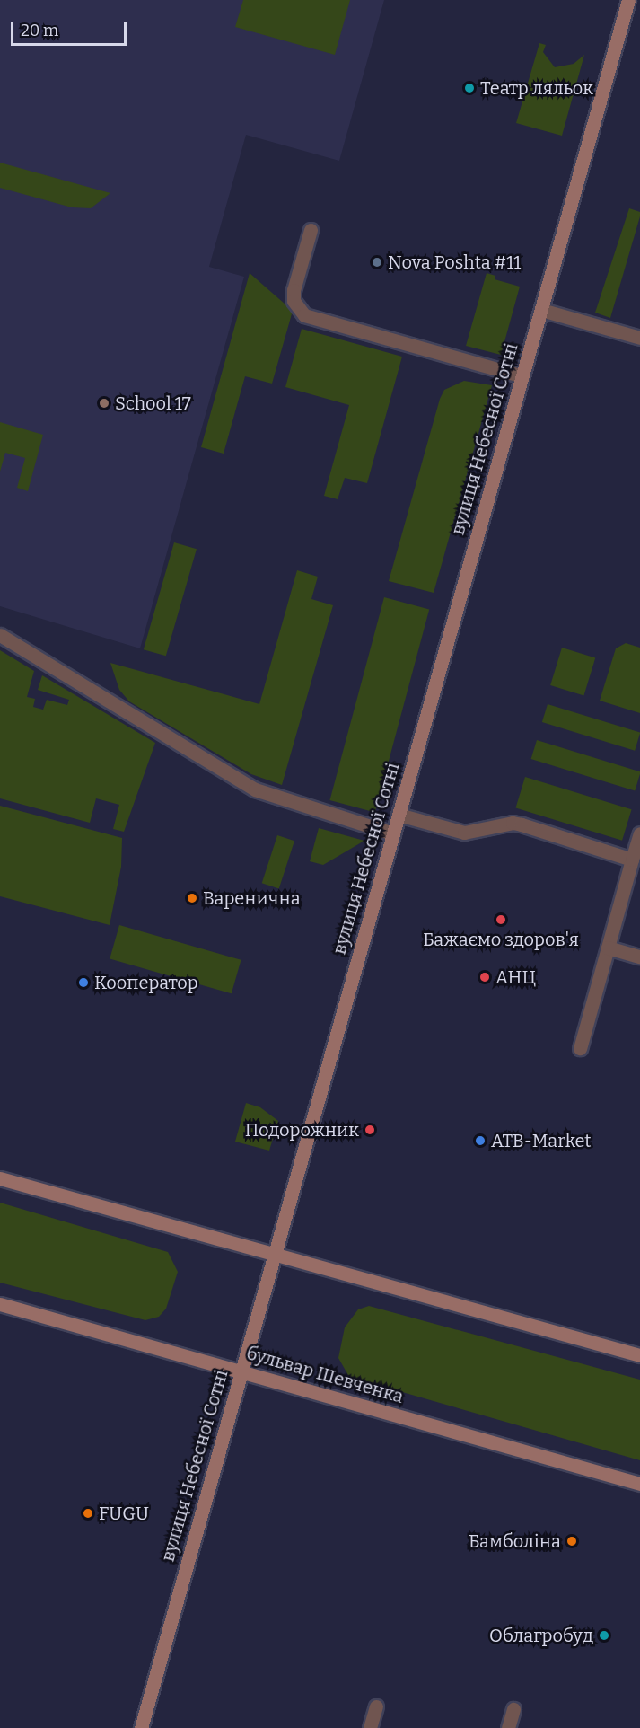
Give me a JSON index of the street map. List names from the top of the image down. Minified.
{"streets":{"street":["вулиця Небесної Сотні","бульвар Шевченка"]},"crossings":[["вулиця Небесної Сотні","бульвар Шевченка"]],"places":["Театр ляльок","Nova Poshta #11","School 17","Варенична","Бажаємо здоров'я","АНЦ","Кооператор","Подорожник","ATB-Market","FUGU","Бамболіна","Облагробуд"],"scale_bar":"20 m"}
